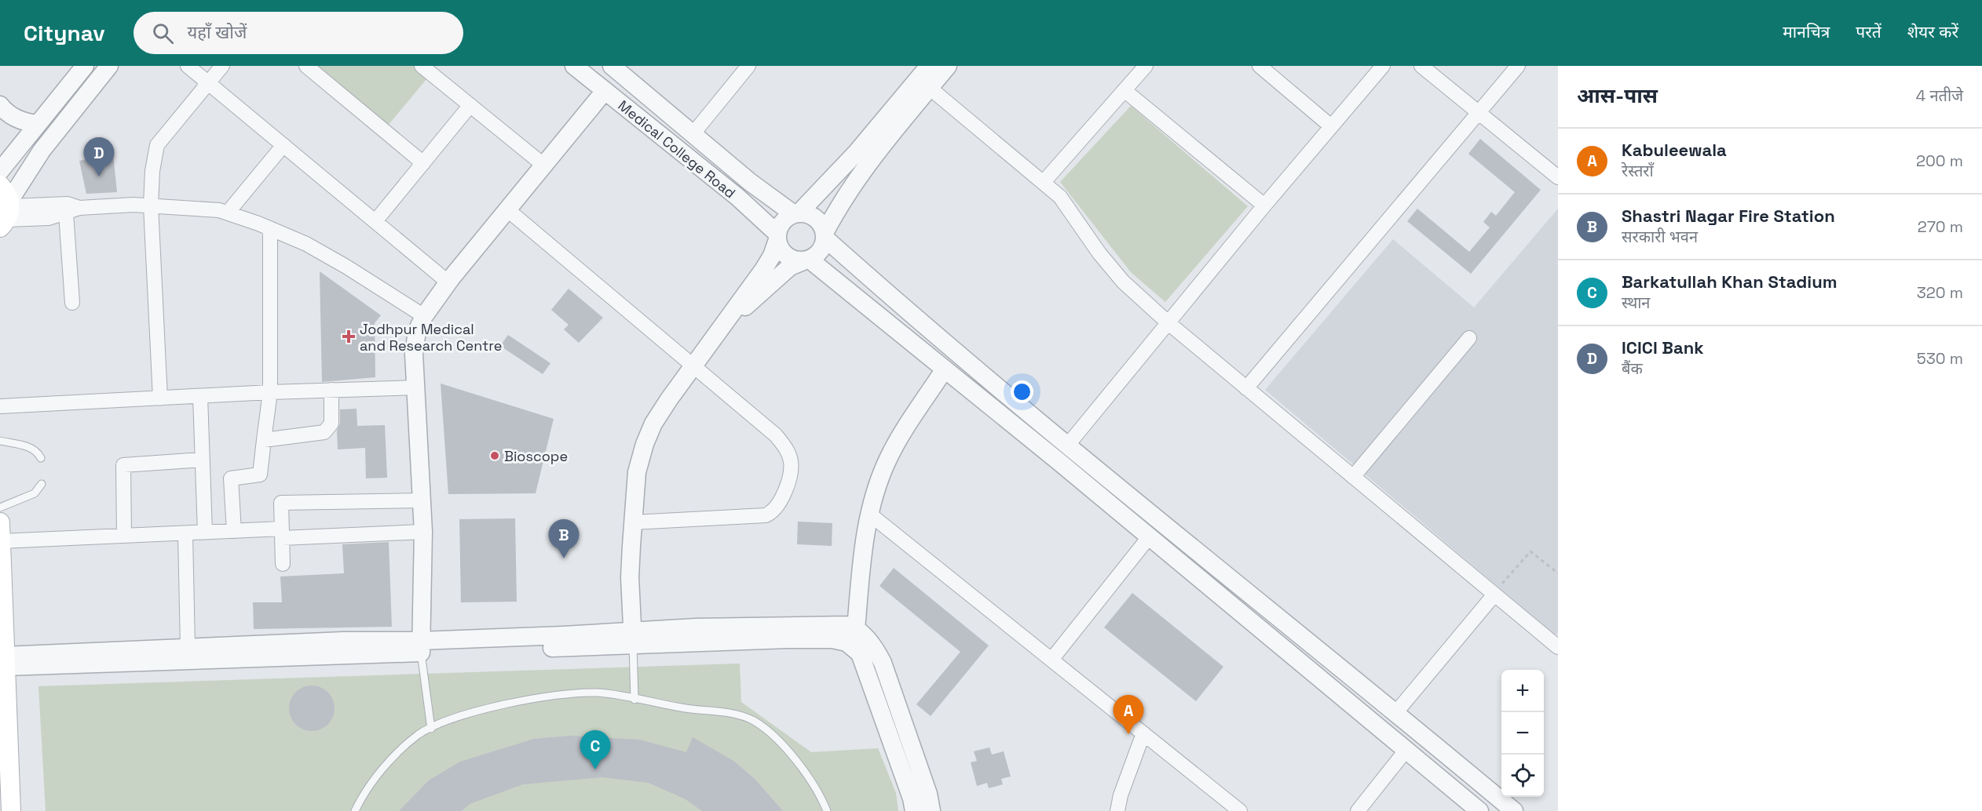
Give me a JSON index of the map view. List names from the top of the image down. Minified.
{"streets":{"street":["Medical College Road"]},"places":{"health":["Jodhpur Medical and Research Centre"],"other":["Bioscope"]},"page":{"header":"Citynav","search":"यहाँ खोजें","nav":["मानचित्र","परतें","शेयर करें"],"heading":["आस-पास","4 नतीजे"],"list":[{"mark":"A","name":"Kabuleewala","note":"रेस्तराँ","value":"200 m"},{"mark":"B","name":"Shastri Nagar Fire Station","note":"सरकारी भवन","value":"270 m"},{"mark":"C","name":"Barkatullah Khan Stadium","note":"स्थान","value":"320 m"},{"mark":"D","name":"ICICI Bank","note":"बैंक","value":"530 m"}],"pins":["D","B","A","C"],"map_buttons":["+","−"]}}
